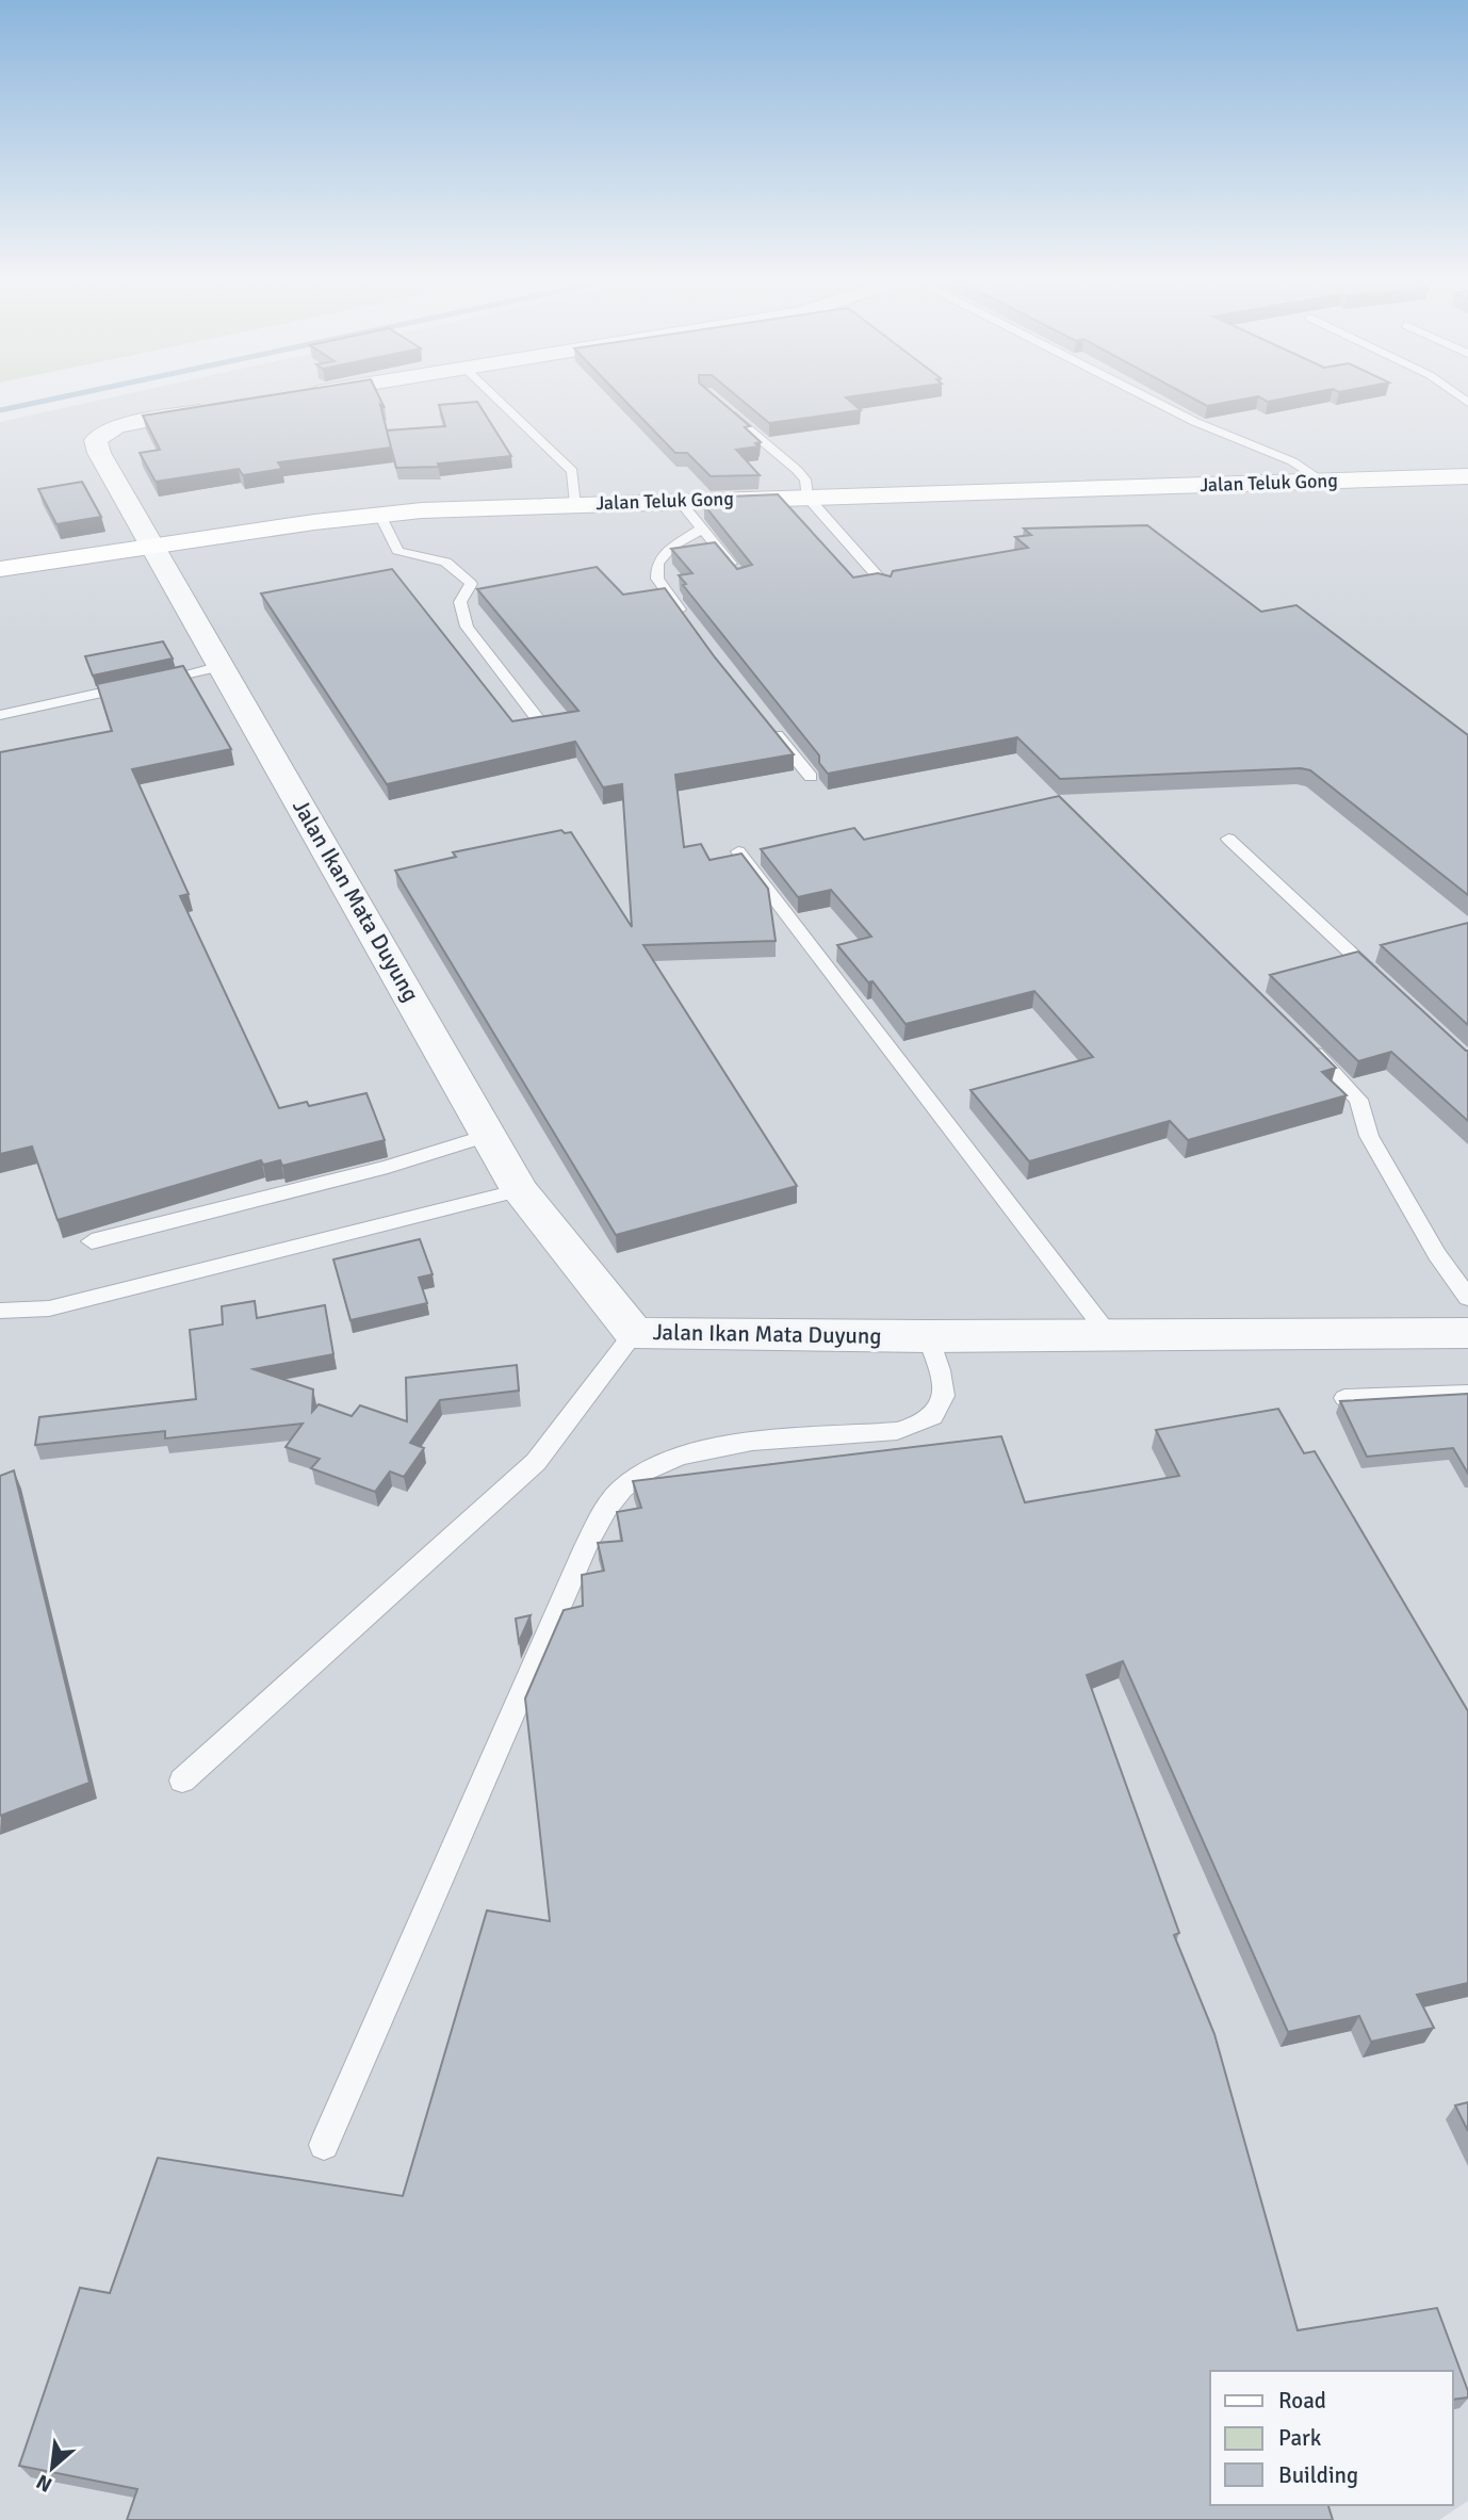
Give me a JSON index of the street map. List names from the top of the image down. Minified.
{"streets":{"street":["Jalan Teluk Gong","Jalan Ikan Mata Duyung"]},"crossings":[["Jalan Teluk Gong","Jalan Ikan Mata Duyung"]],"legend":["Road","Park","Building"],"north":"bottom left"}
